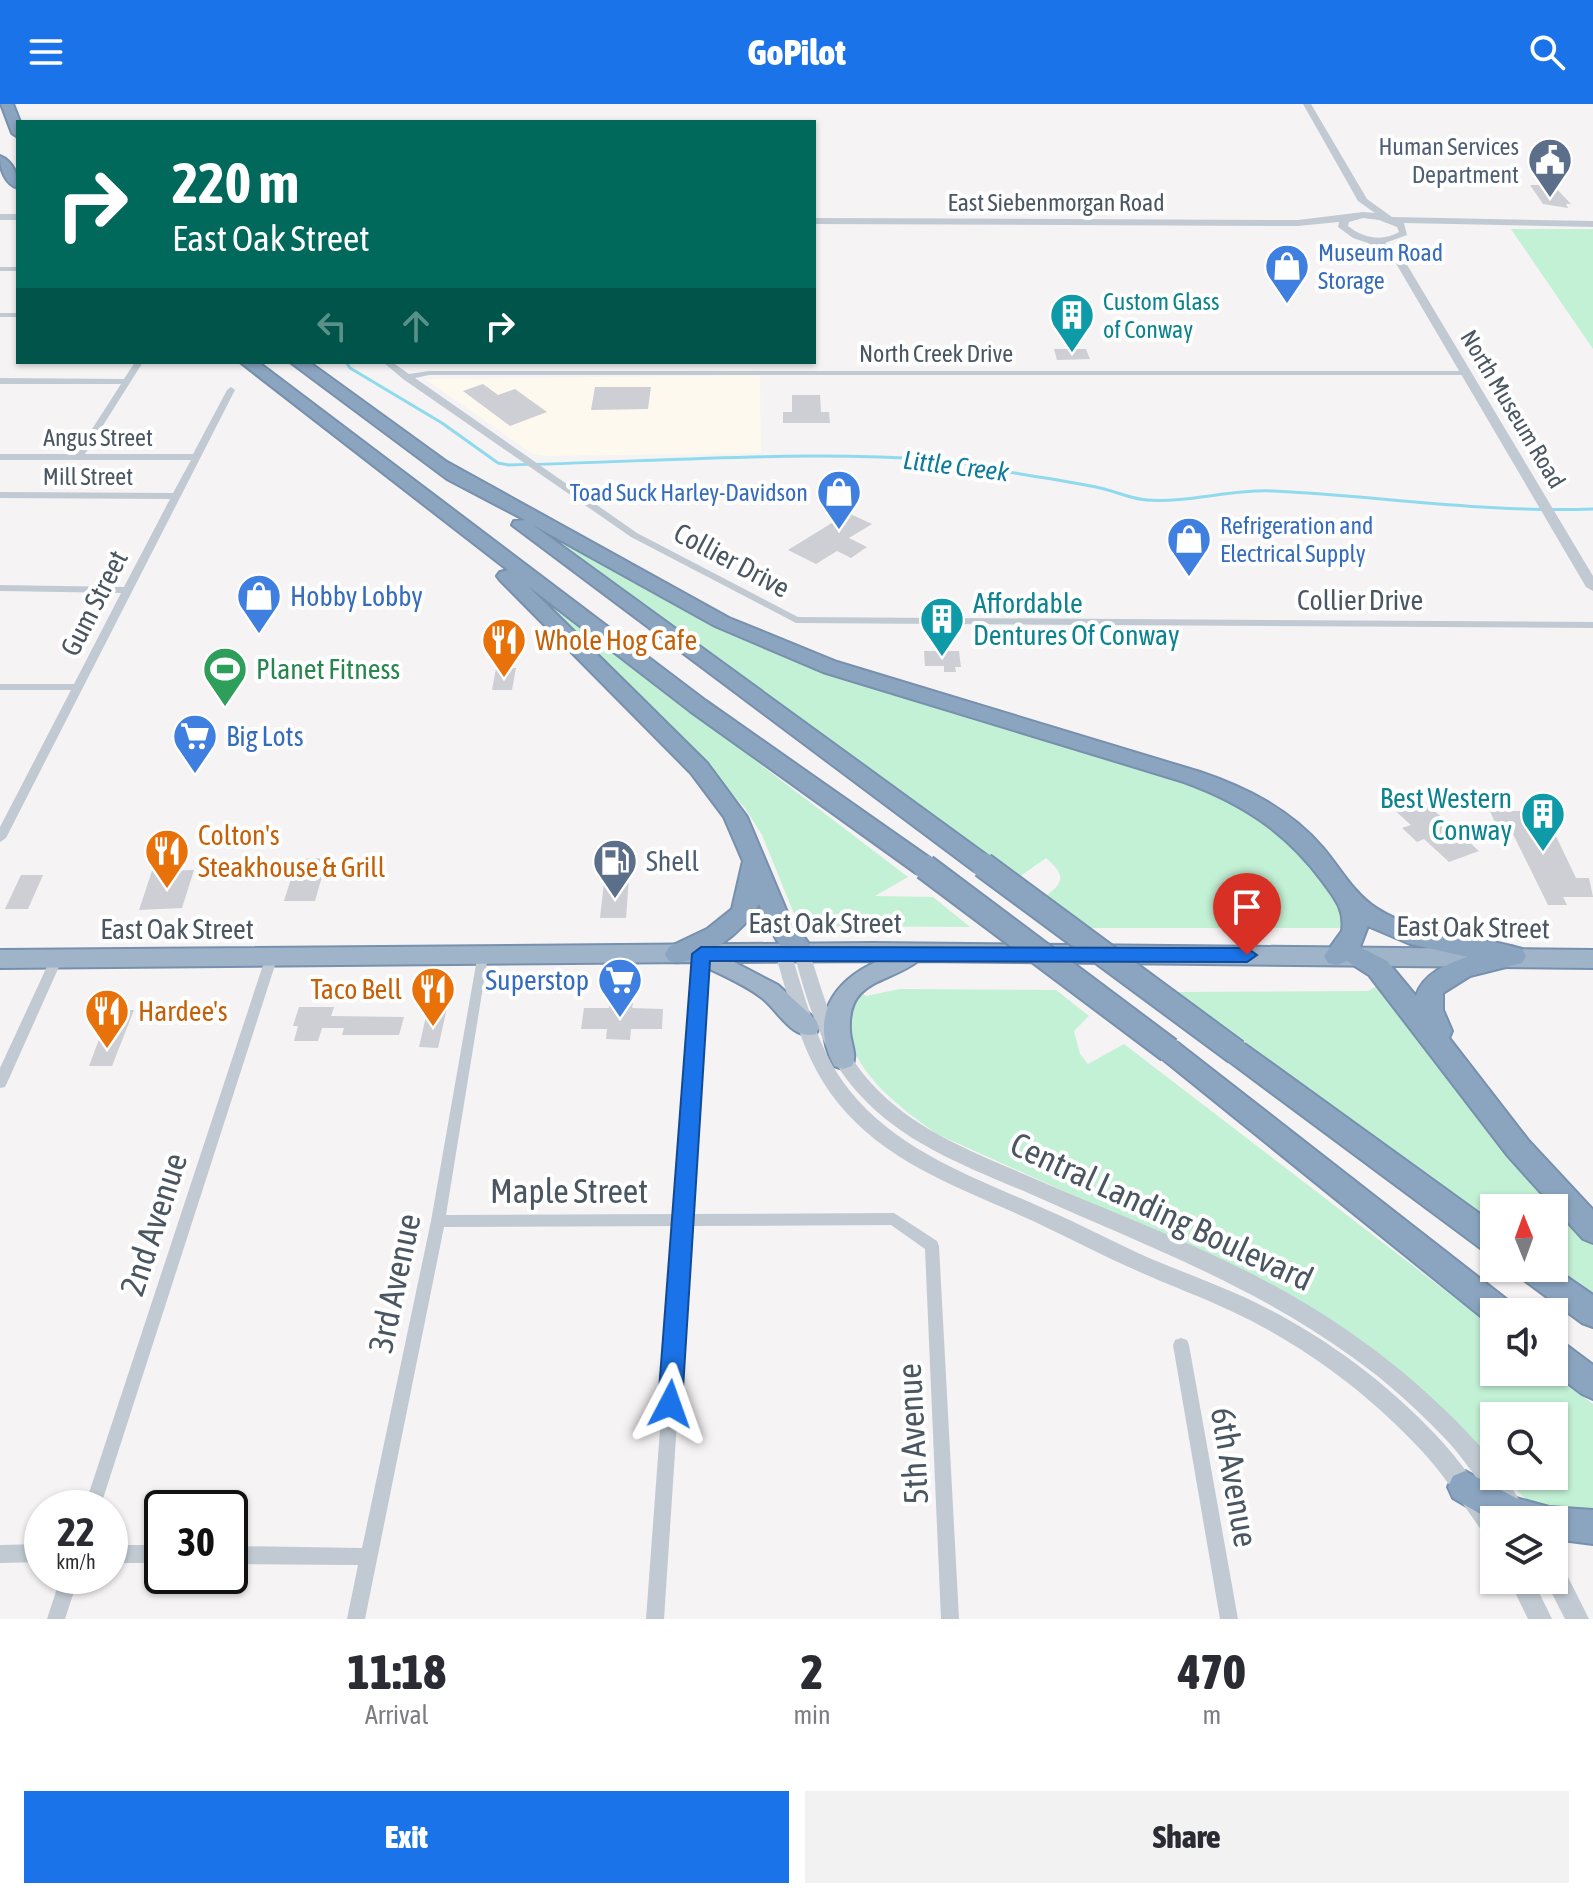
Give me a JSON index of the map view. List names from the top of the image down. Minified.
{"streets":{"highway":["East Oak Street"],"street":["East Siebenmorgan Road","North Creek Drive","North Museum Road","Angus Street","Mill Street","Collier Drive","Gum Street","Maple Street","Central Landing Boulevard","2nd Avenue","3rd Avenue","5th Avenue","6th Avenue"]},"crossings":[["North Creek Drive","North Museum Road"],["North Creek Drive","Collier Drive"],["Angus Street","Gum Street"],["Mill Street","Gum Street"],["East Oak Street","Central Landing Boulevard"],["East Oak Street","2nd Avenue"],["East Oak Street","3rd Avenue"],["Maple Street","3rd Avenue"],["Maple Street","5th Avenue"]],"water":["Little Creek"],"places":{"public building":["Human Services Department"],"shop":["Museum Road Storage","Toad Suck Harley-Davidson","Refrigeration and Electrical Supply","Hobby Lobby"],"building":["Custom Glass of Conway","Affordable Dentures Of Conway","Best Western Conway"],"restaurant":["Whole Hog Cafe","Colton's Steakhouse & Grill","Taco Bell","Hardee's"],"sports":["Planet Fitness"],"supermarket":["Big Lots","Superstop"],"fuel station":["Shell"]},"north":"top","page":{"header":"GoPilot","turn":["220 m","East Oak Street"],"speed":"22 km/h","limit":"30","eta":["11:18","Arrival","2","min","470","m"],"buttons":["Exit","Share"]}}
